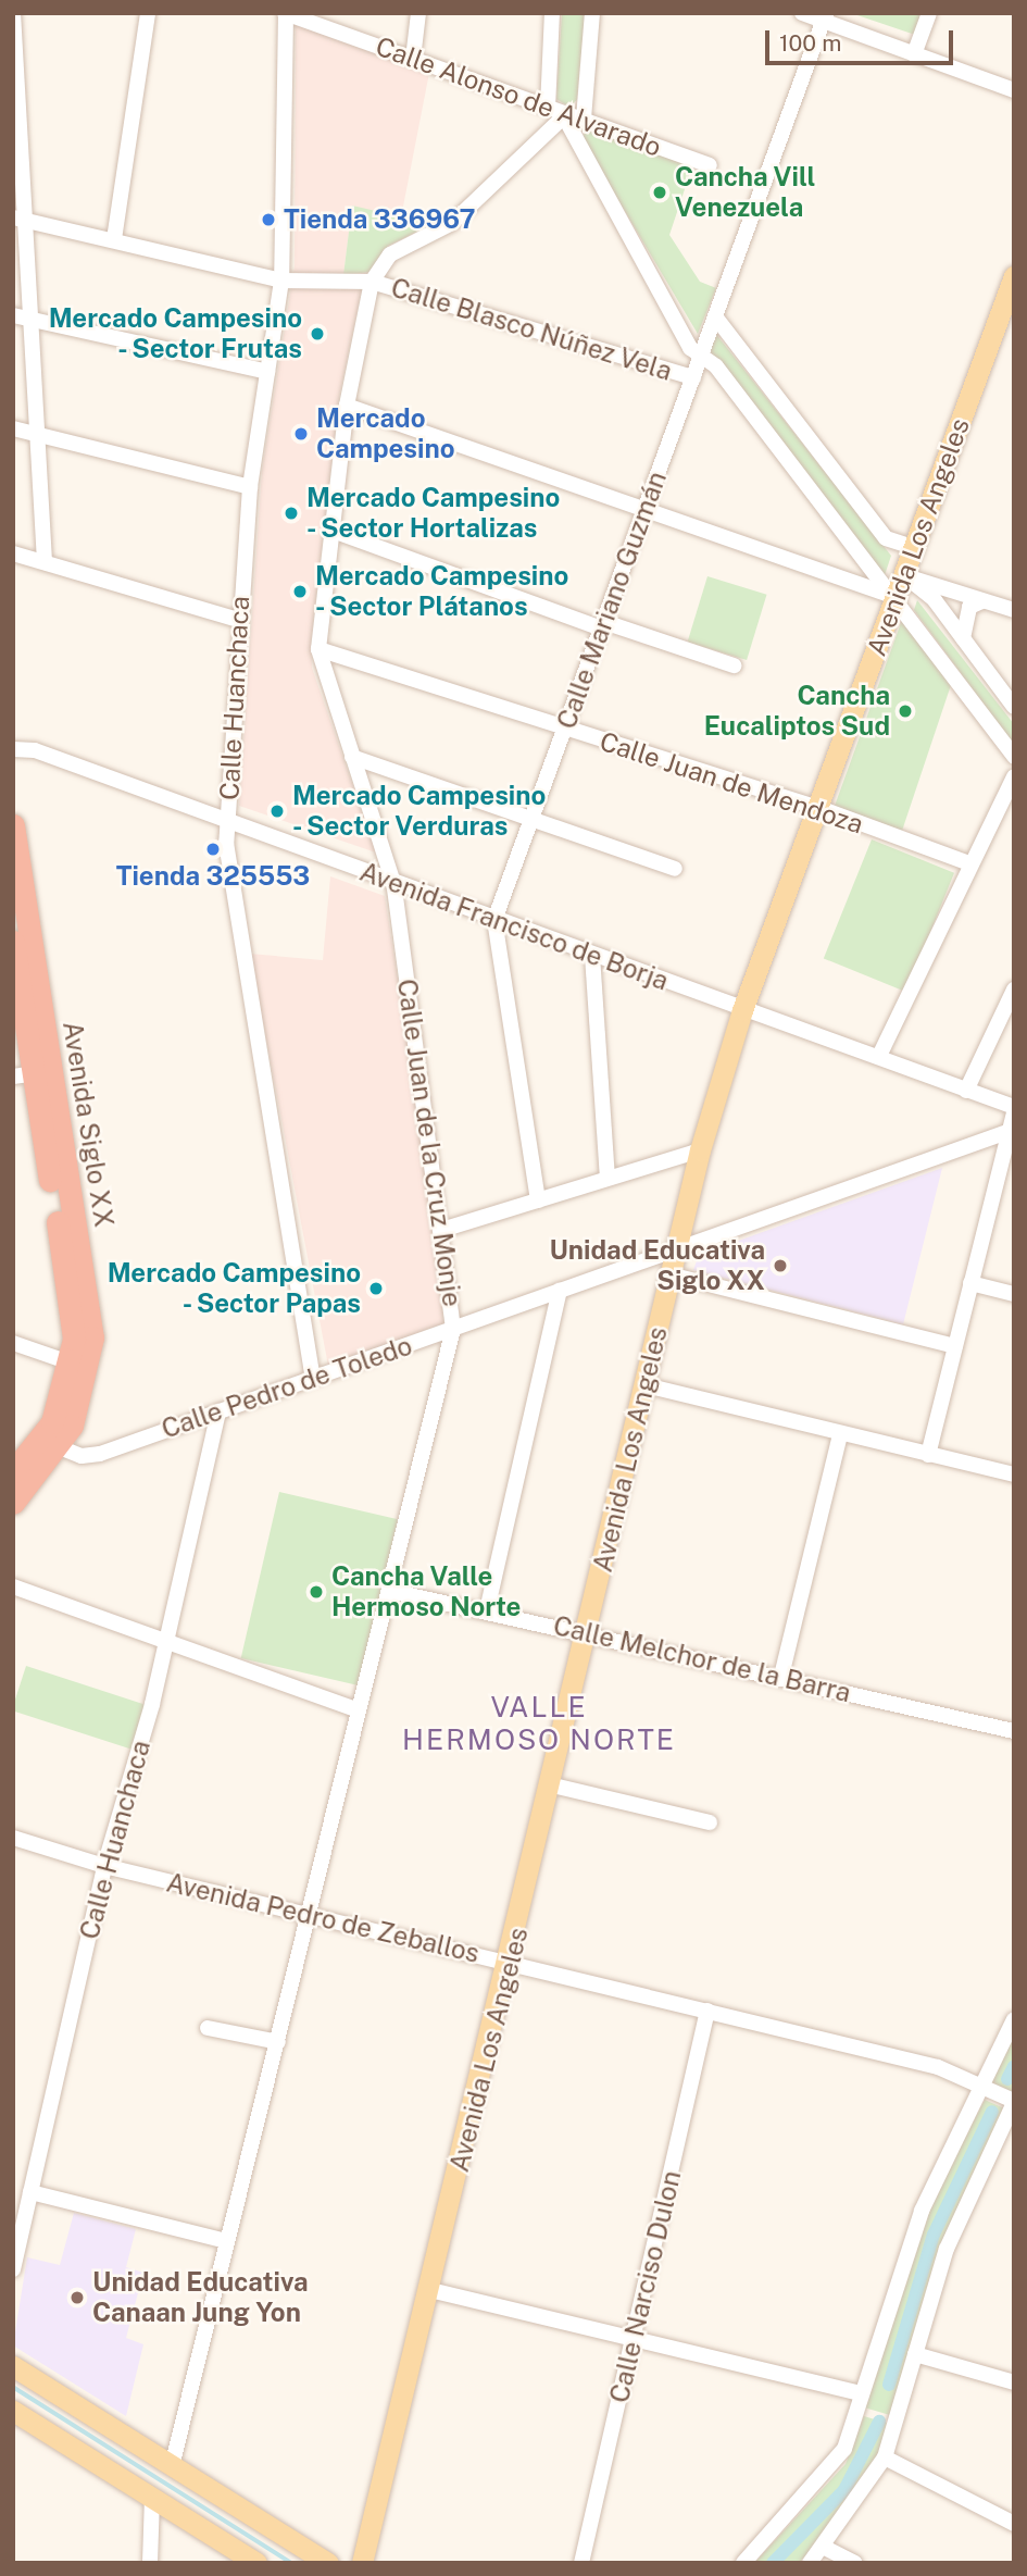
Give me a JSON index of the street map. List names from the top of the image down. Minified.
{"streets":{"highway":["Avenida Siglo XX"],"main road":["Avenida Los Angeles"],"street":["Calle Alonso de Alvarado","Calle Blasco Núñez Vela","Calle Mariano Guzmán","Calle Huanchaca","Calle Juan de Mendoza","Avenida Francisco de Borja","Calle Juan de la Cruz Monje","Calle Pedro de Toledo","Calle Melchor de la Barra","Avenida Pedro de Zeballos","Calle Narciso Dulon"]},"crossings":[["Calle Alonso de Alvarado","Calle Huanchaca"],["Calle Blasco Núñez Vela","Calle Mariano Guzmán"],["Calle Blasco Núñez Vela","Calle Huanchaca"],["Avenida Los Angeles","Calle Juan de Mendoza"],["Avenida Los Angeles","Avenida Francisco de Borja"],["Avenida Los Angeles","Calle Pedro de Toledo"],["Avenida Los Angeles","Calle Melchor de la Barra"],["Avenida Los Angeles","Avenida Pedro de Zeballos"],["Calle Mariano Guzmán","Calle Juan de Mendoza"],["Calle Mariano Guzmán","Avenida Francisco de Borja"],["Calle Huanchaca","Avenida Francisco de Borja"],["Calle Huanchaca","Calle Pedro de Toledo"],["Calle Huanchaca","Avenida Pedro de Zeballos"],["Calle Juan de Mendoza","Calle Juan de la Cruz Monje"],["Avenida Francisco de Borja","Calle Juan de la Cruz Monje"],["Avenida Siglo XX","Calle Pedro de Toledo"],["Calle Juan de la Cruz Monje","Calle Pedro de Toledo"],["Calle Juan de la Cruz Monje","Calle Melchor de la Barra"],["Calle Juan de la Cruz Monje","Avenida Pedro de Zeballos"],["Avenida Pedro de Zeballos","Calle Narciso Dulon"]],"districts":["VALLE HERMOSO NORTE"],"places":["Cancha Vill Venezuela","Tienda 336967","Mercado Campesino - Sector Frutas","Mercado Campesino","Mercado Campesino - Sector Hortalizas","Mercado Campesino - Sector Plátanos","Cancha Eucaliptos Sud","Mercado Campesino - Sector Verduras","Tienda 325553","Unidad Educativa Siglo XX","Mercado Campesino - Sector Papas","Cancha Valle Hermoso Norte","Unidad Educativa Canaan Jung Yon"],"scale_bar":"100 m"}
